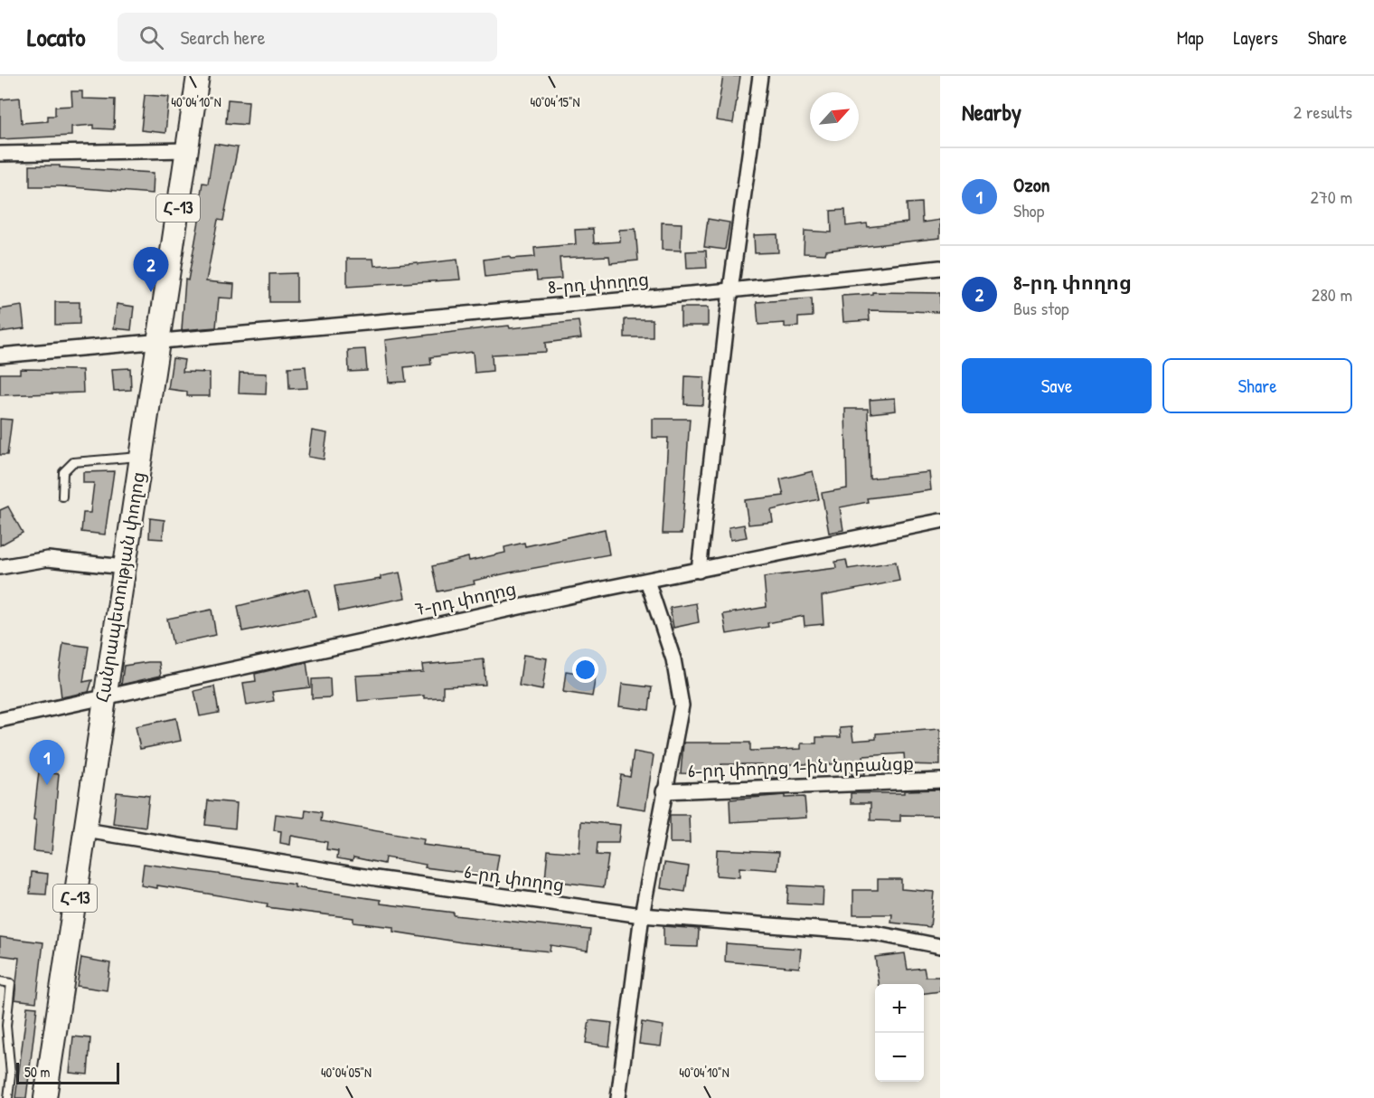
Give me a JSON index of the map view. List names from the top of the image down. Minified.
{"streets":{"main road":["Հ-13","Հանրապետության փողոց"],"street":["8-րդ փողոց","7-րդ փողոց","6-րդ փողոց 1-ին նրբանցք","6-րդ փողոց"]},"crossings":[["8-րդ փողոց","Հանրապետության փողոց"],["Հանրապետության փողոց","7-րդ փողոց"],["Հանրապետության փողոց","6-րդ փողոց"]],"scale_bar":"50 m","north":"top right","page":{"header":"Locato","search":"Search here","nav":["Map","Layers","Share"],"heading":["Nearby","2 results"],"list":[{"mark":"1","name":"Ozon","note":"Shop","value":"270 m"},{"mark":"2","name":"8-րդ փողոց","note":"Bus stop","value":"280 m"}],"pins":["2","1"],"buttons":["Save","Share"],"map_buttons":["+","−"],"scale":"50 m"},"coordinates":["40°04'10\"N","40°04'15\"N","40°04'05\"N"]}
